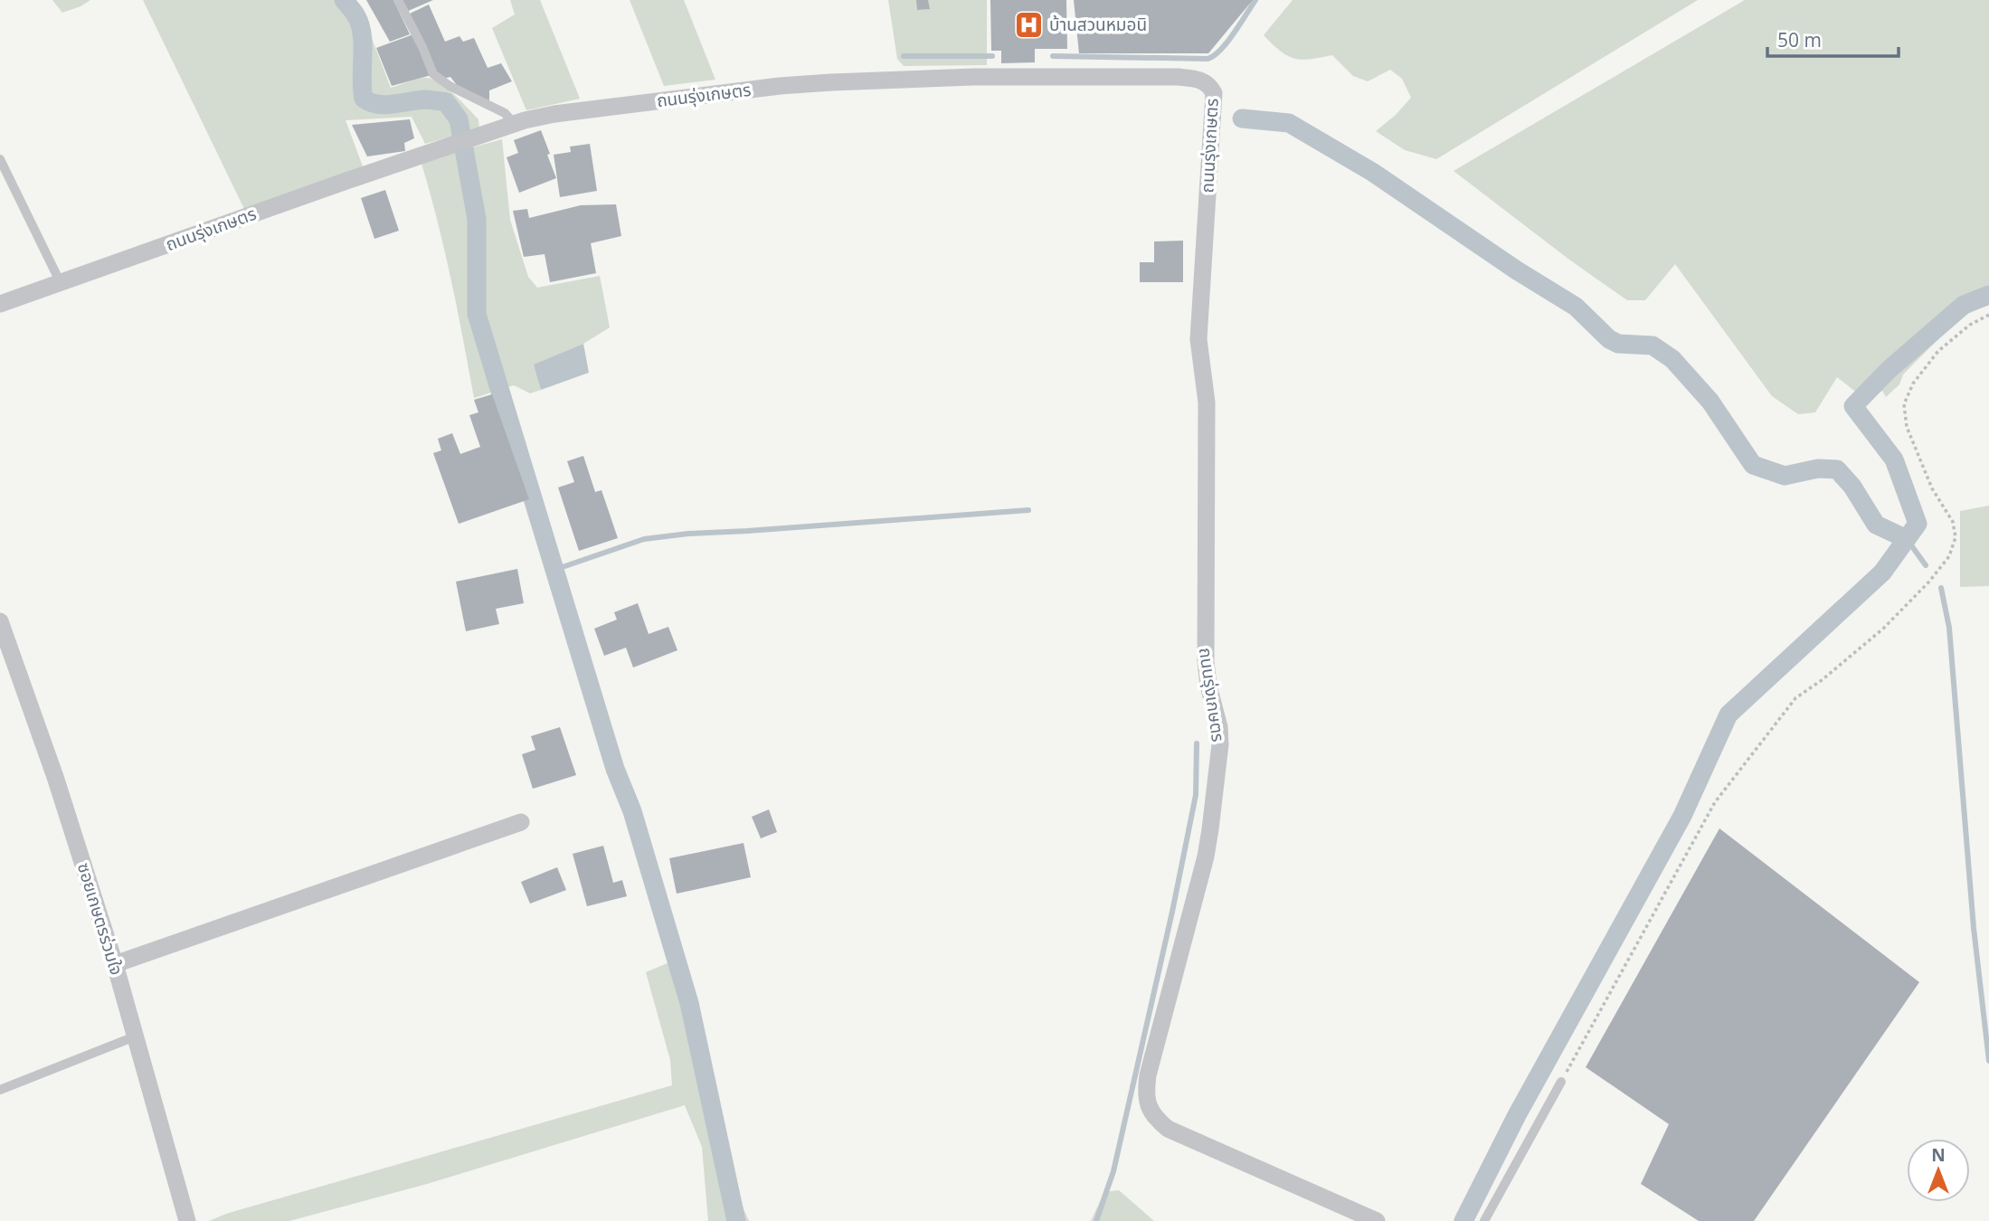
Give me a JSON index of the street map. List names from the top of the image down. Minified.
{"streets":{"street":["ถนนรุ่งเกษตร","ซอยเกษตรร่วมใจ"]},"places":{"hospital":["บ้านสวนหมอนิ"]},"scale_bar":"50 m","north":"top"}
